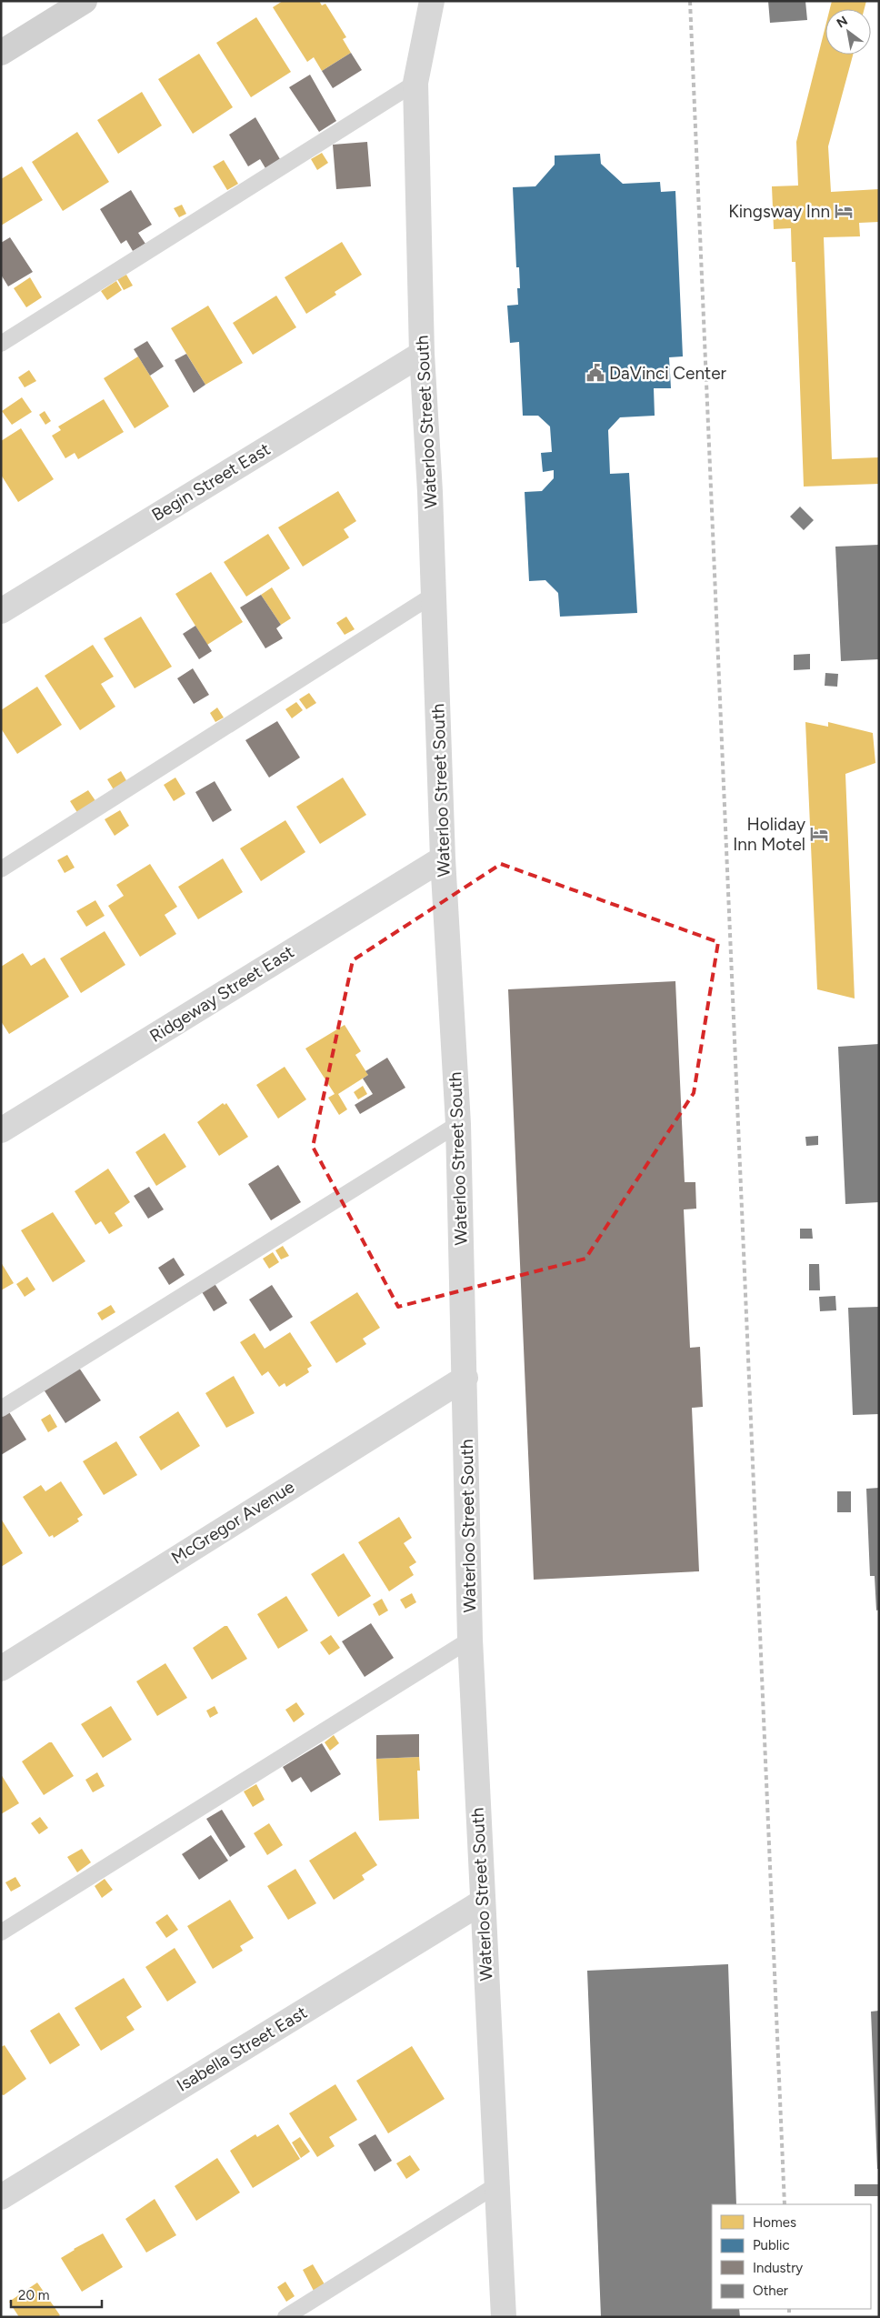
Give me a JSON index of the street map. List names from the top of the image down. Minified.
{"streets":{"street":["Waterloo Street South","Begin Street East","Ridgeway Street East","McGregor Avenue","Isabella Street East"]},"crossings":[["Waterloo Street South","Begin Street East"],["Waterloo Street South","Ridgeway Street East"],["Waterloo Street South","McGregor Avenue"],["Waterloo Street South","Isabella Street East"]],"places":{"hotel":["Kingsway Inn","Holiday Inn Motel"],"public building":["DaVinci Center"]},"legend":["Homes","Public","Industry","Other"],"scale_bar":"20 m","north":"top left"}
